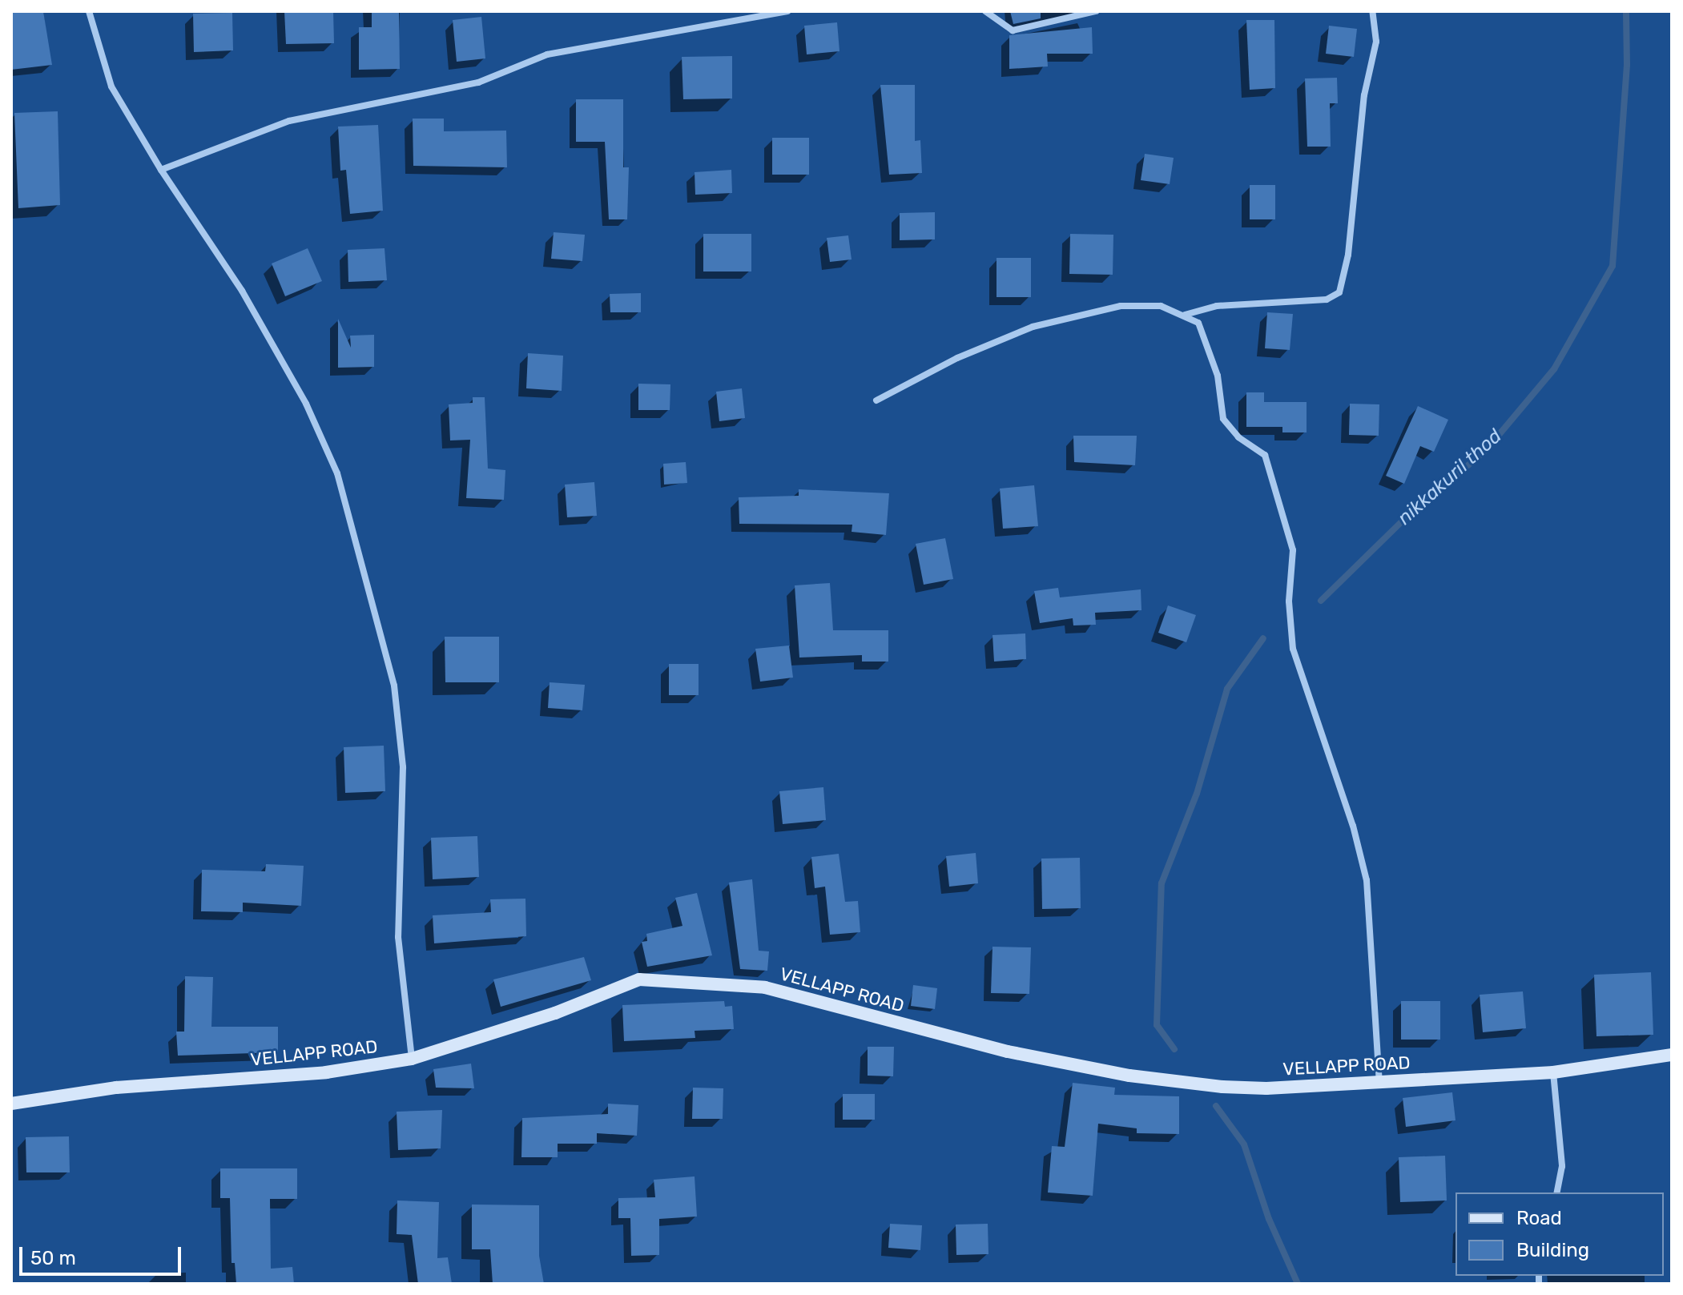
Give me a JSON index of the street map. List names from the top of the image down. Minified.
{"streets":{"main road":["VELLAPP ROAD"]},"water":["nikkakuril thod"],"legend":["Road","Building"],"scale_bar":"50 m"}
